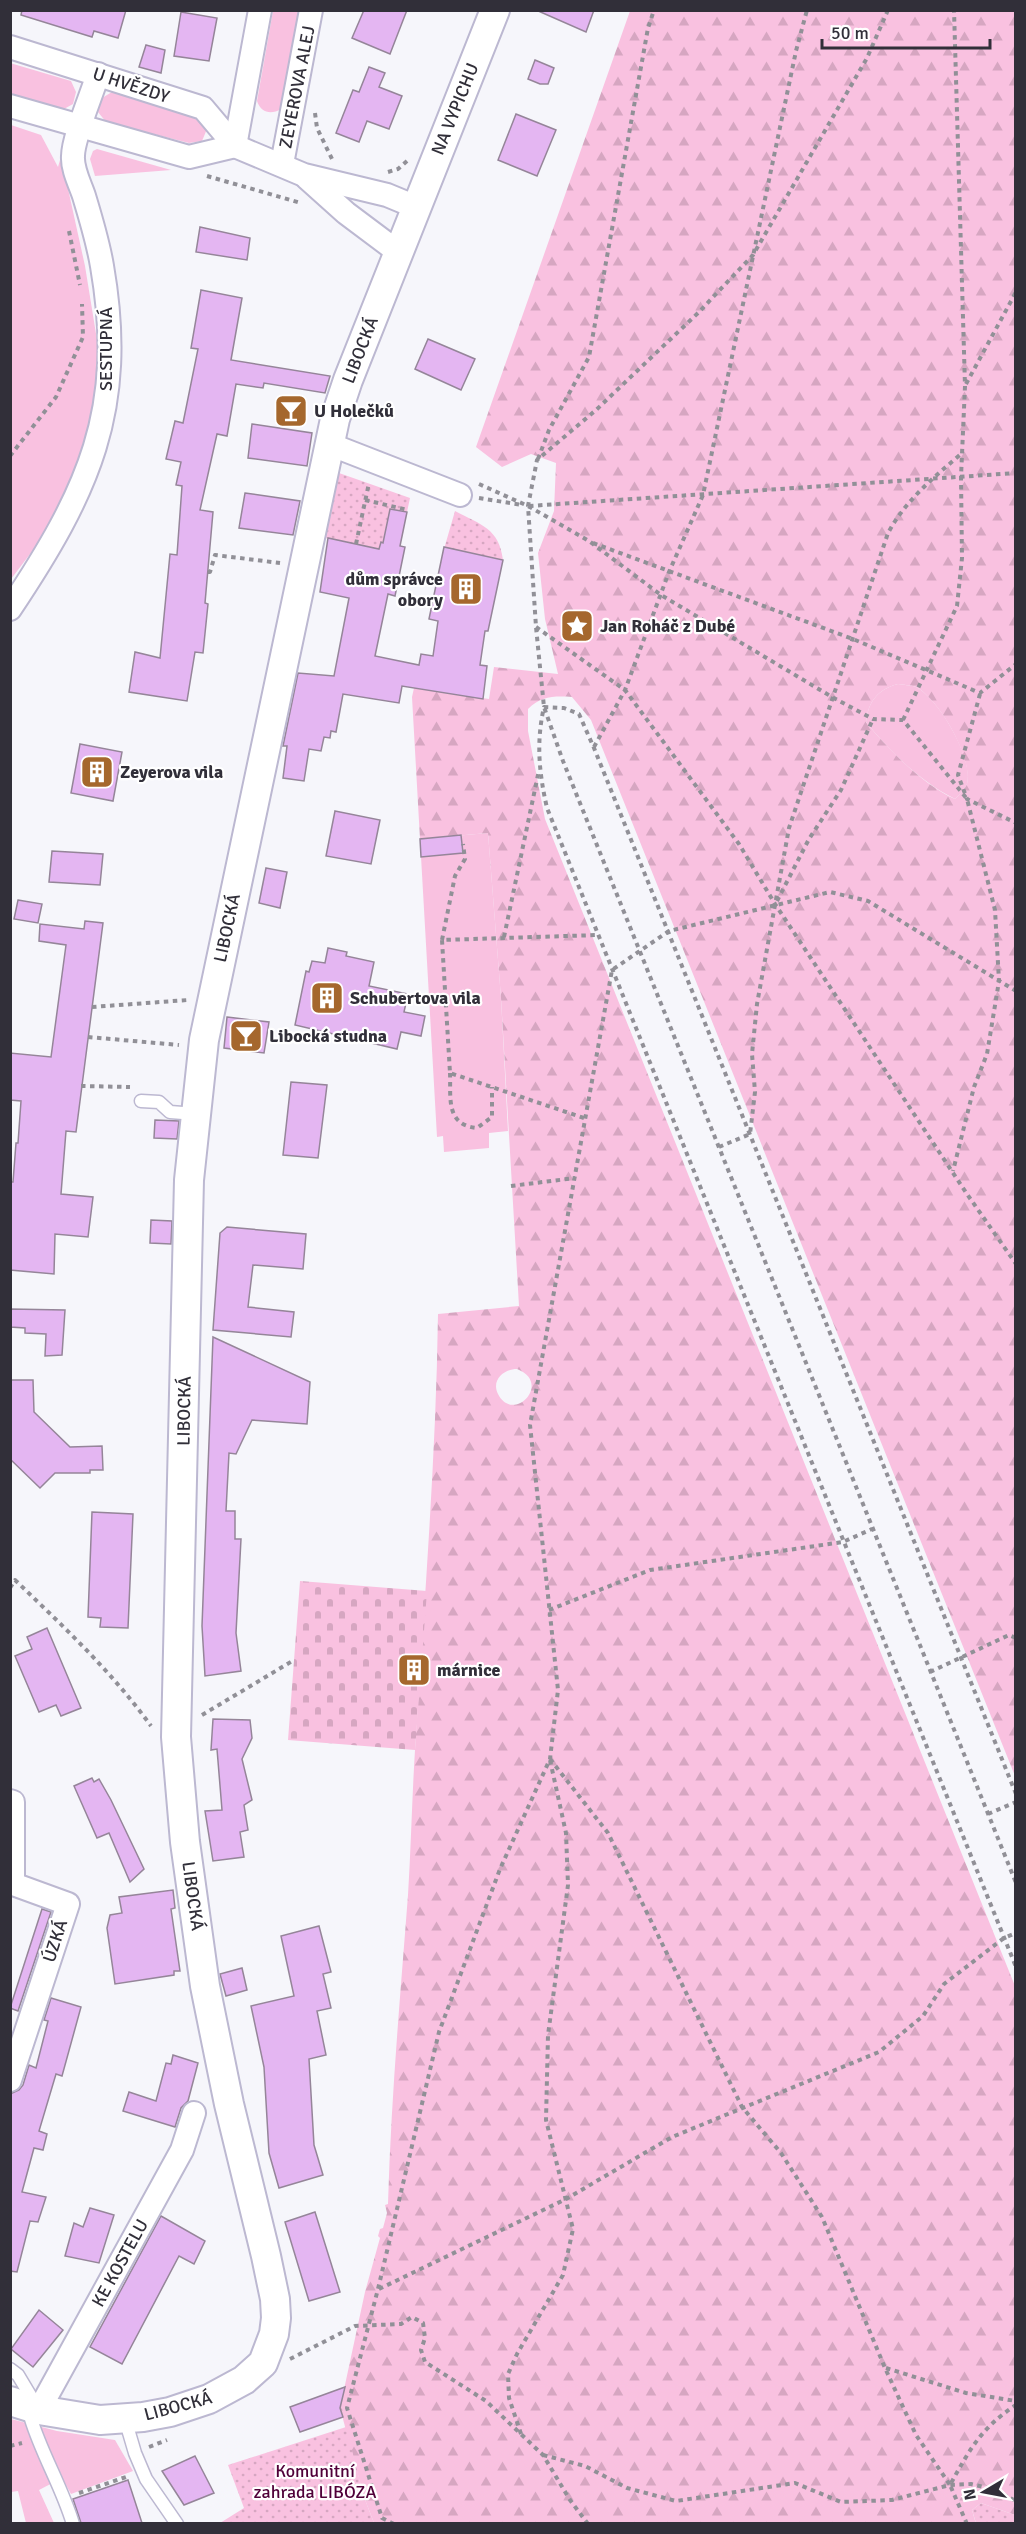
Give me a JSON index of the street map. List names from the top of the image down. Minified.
{"streets":{"street":["U HVĚZDY","ZEYEROVA ALEJ","NA VYPICHU","SESTUPNÁ","LIBOCKÁ","ÚZKÁ","KE KOSTELU"]},"crossings":[["U HVĚZDY","ZEYEROVA ALEJ"],["U HVĚZDY","NA VYPICHU"],["U HVĚZDY","SESTUPNÁ"],["U HVĚZDY","LIBOCKÁ"],["NA VYPICHU","LIBOCKÁ"],["LIBOCKÁ","KE KOSTELU"]],"parks":["Komunitní zahrada LIBÓZA"],"places":{"bar":["U Holečků","Libocká studna"],"building":["dům správce obory","Zeyerova vila","Schubertova vila","márnice"],"place":["Jan Roháč z Dubé"]},"scale_bar":"50 m","north":"left"}
